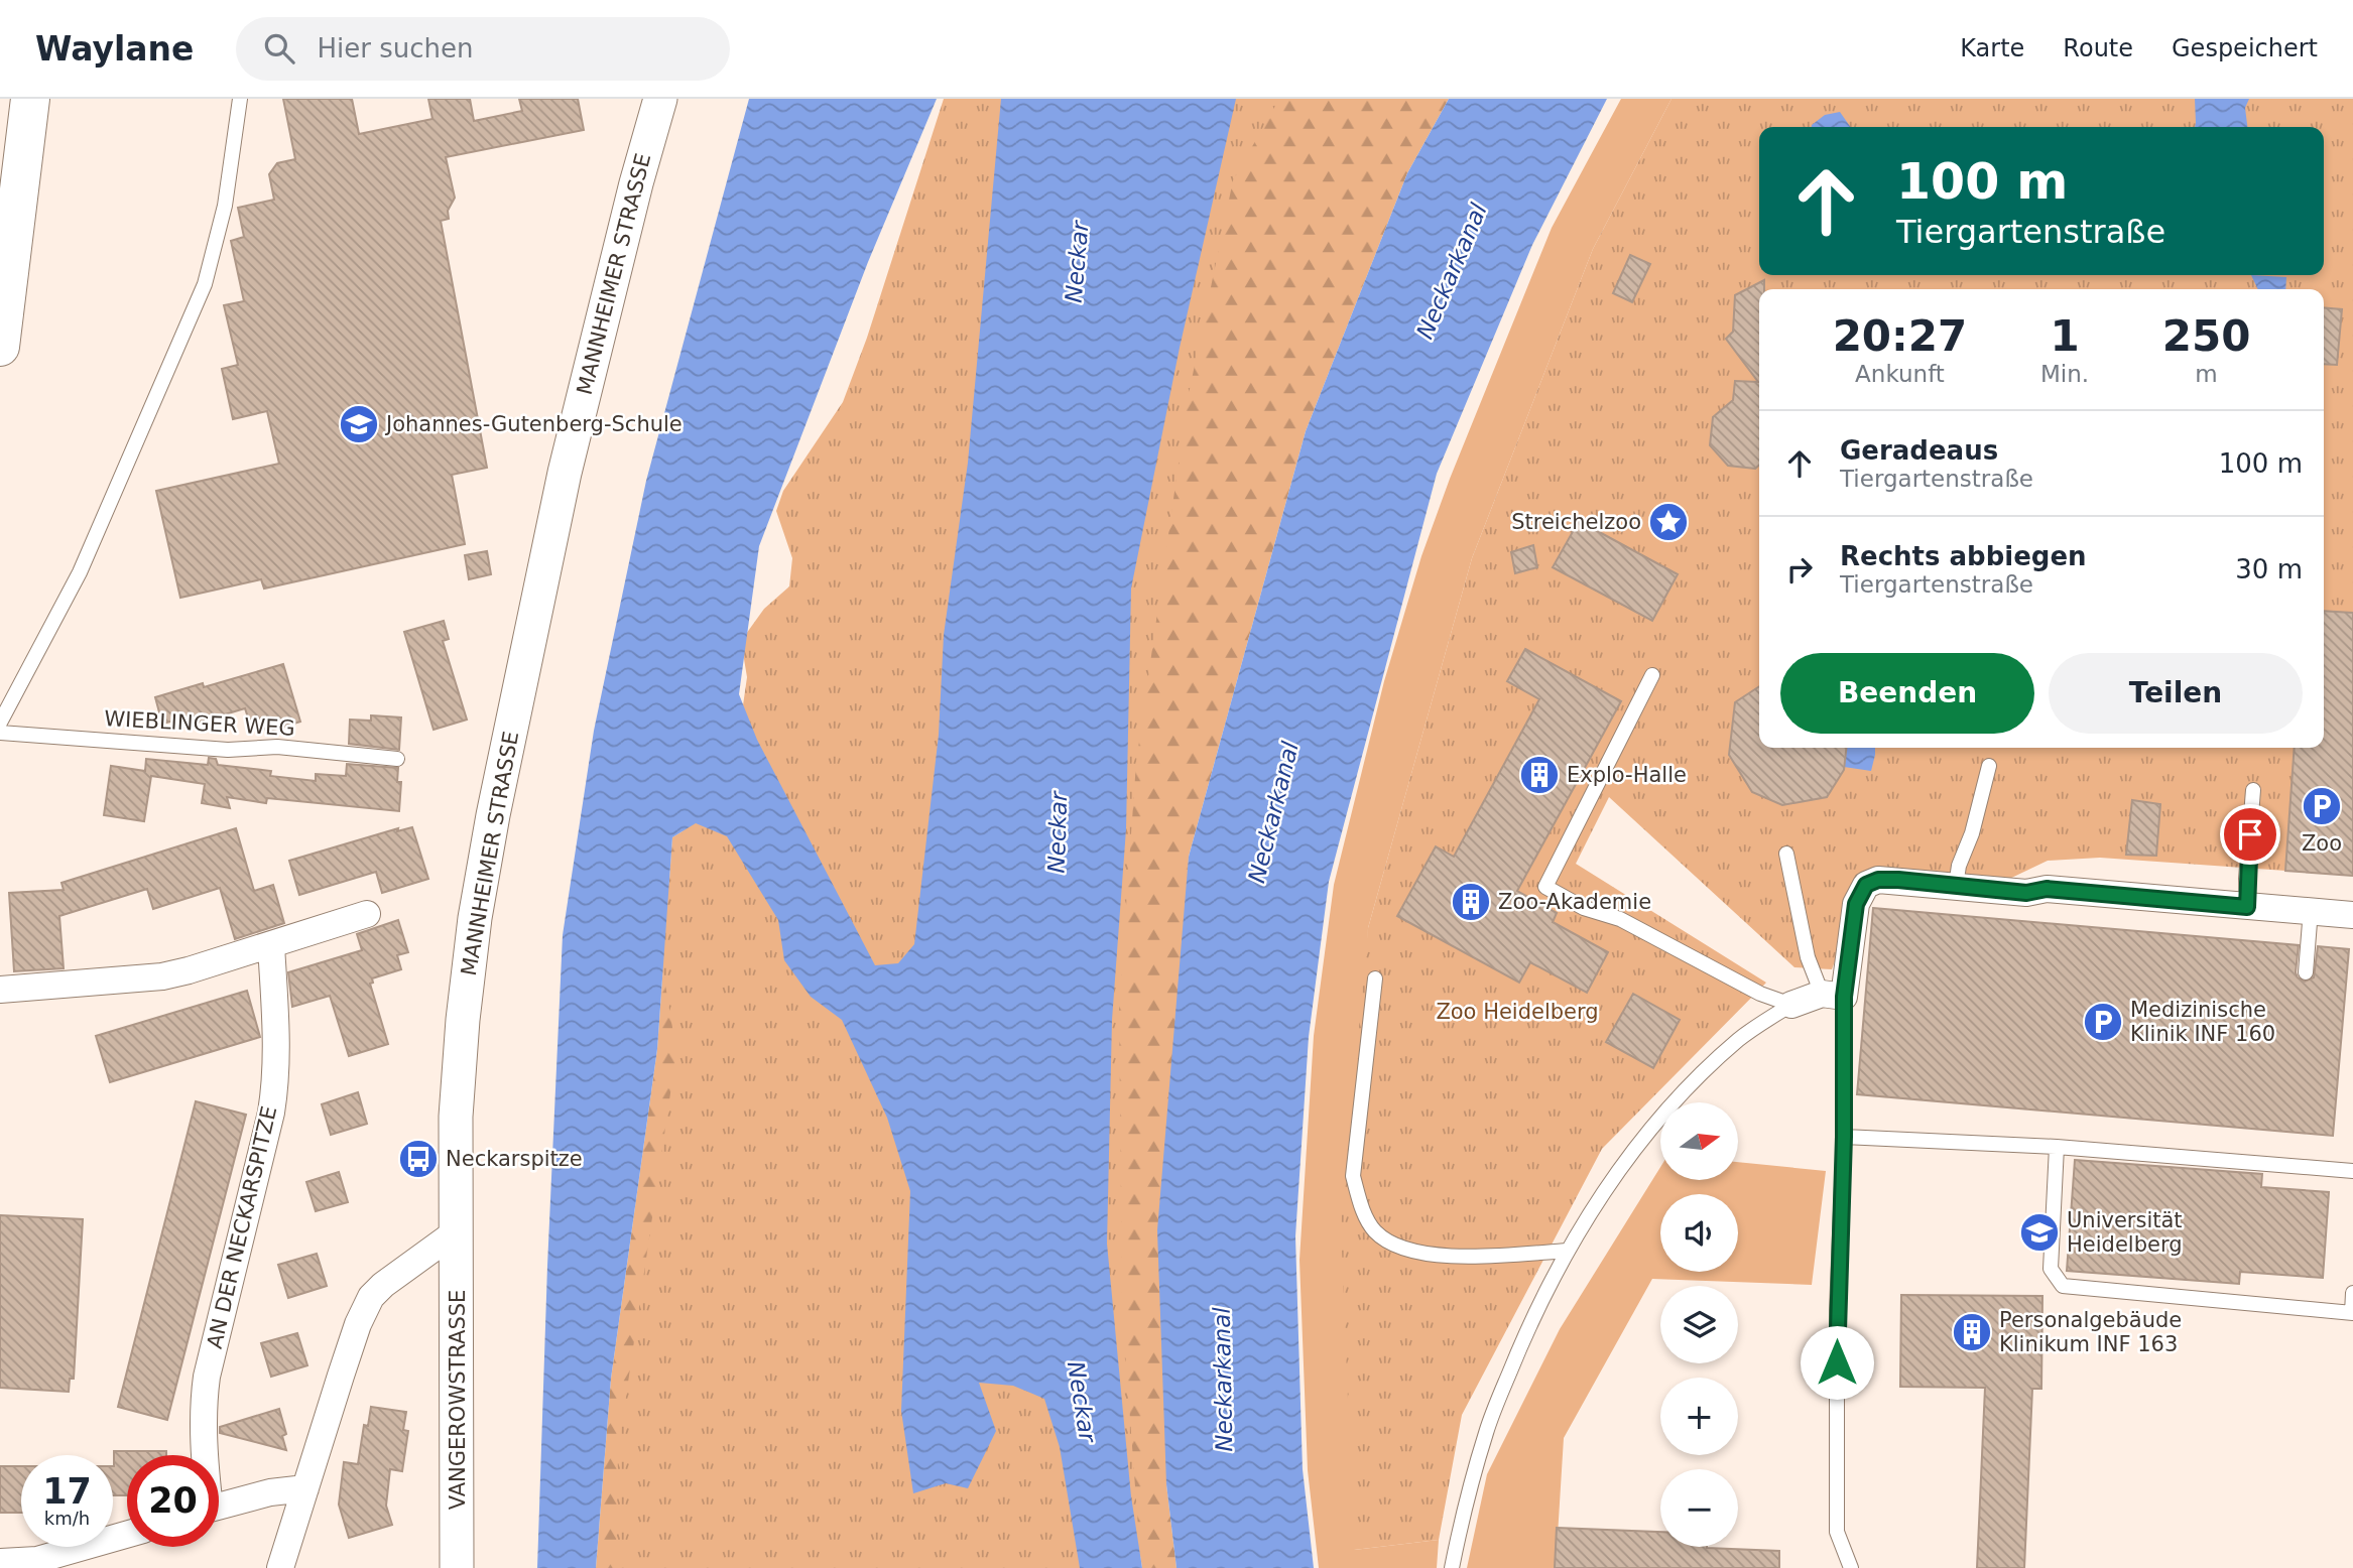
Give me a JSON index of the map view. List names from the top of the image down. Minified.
{"streets":{"street":["MANNHEIMER STRASSE","AN DER NECKARSPITZE","VANGEROWSTRASSE"],"lane":["WIEBLINGER WEG"]},"crossings":[["MANNHEIMER STRASSE","VANGEROWSTRASSE"]],"water":["Neckar","Neckarkanal"],"parks":["Zoo Heidelberg"],"places":{"school or university":["Johannes-Gutenberg-Schule","Universität Heidelberg"],"place":["Streichelzoo"],"building":["Explo-Halle","Zoo-Akademie","Personalgebäude Klinikum INF 163"],"parking":["Zoo","Medizinische Klinik INF 160"],"bus stop":["Neckarspitze"]},"north":"right","page":{"header":"Waylane","search":"Hier suchen","nav":["Karte","Route","Gespeichert"],"turn":["100 m","Tiergartenstraße"],"eta":["20:27","Ankunft","1","Min.","250","m"],"list":[{"name":"Geradeaus","note":"Tiergartenstraße","value":"100 m"},{"name":"Rechts abbiegen","note":"Tiergartenstraße","value":"30 m"}],"buttons":["Beenden","Teilen"],"map_buttons":["+","−"],"speed":"17 km/h","limit":"20"}}
